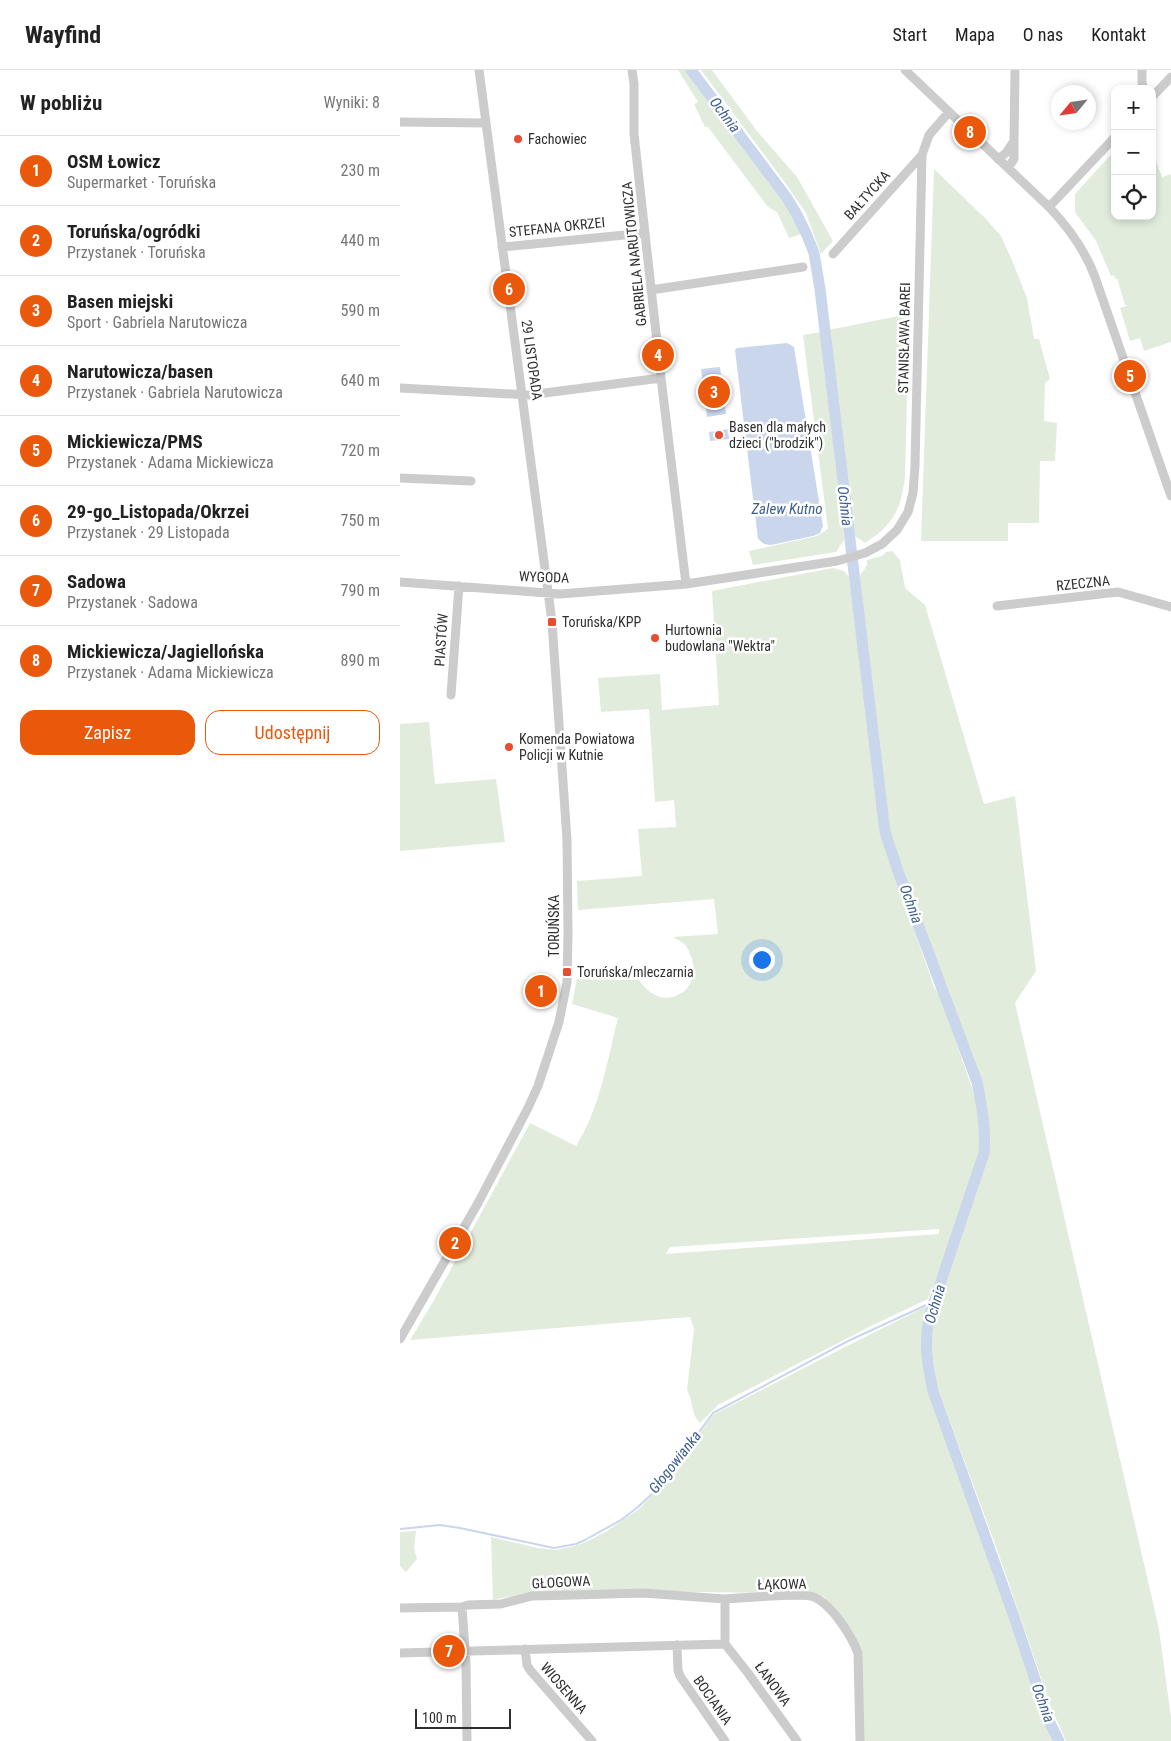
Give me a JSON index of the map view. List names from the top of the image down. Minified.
{"streets":{"street":["BAŁTYCKA","STEFANA OKRZEI","GABRIELA NARUTOWICZA","STANISŁAWA BAREI","29 LISTOPADA","WYGODA","RZECZNA","PIASTÓW","TORUŃSKA","GŁOGOWA","ŁĄKOWA","ŁANOWA","WIOSENNA","BOCIANIA"]},"crossings":[["BAŁTYCKA","STANISŁAWA BAREI"],["STEFANA OKRZEI","GABRIELA NARUTOWICZA"],["STEFANA OKRZEI","29 LISTOPADA"],["GABRIELA NARUTOWICZA","STANISŁAWA BAREI"],["GABRIELA NARUTOWICZA","WYGODA"],["STANISŁAWA BAREI","WYGODA"],["29 LISTOPADA","WYGODA"],["29 LISTOPADA","TORUŃSKA"],["WYGODA","PIASTÓW"],["WYGODA","TORUŃSKA"],["GŁOGOWA","ŁĄKOWA"]],"water":["Ochnia","Zalew Kutno","Głogowianka"],"places":{"other":["Fachowiec","Basen dla małych dzieci (\"brodzik\")","Hurtownia budowlana \"Wektra\"","Komenda Powiatowa Policji w Kutnie"],"transit":["Toruńska/KPP","Toruńska/mleczarnia"]},"scale_bar":"100 m","north":"bottom left","page":{"header":"Wayfind","nav":["Start","Mapa","O nas","Kontakt"],"heading":["W pobliżu","Wyniki: 8"],"map_buttons":["+","−"],"pins":["8","6","4","5","3","1","2","7"],"list":[{"mark":"1","name":"OSM Łowicz","note":"Supermarket · Toruńska","value":"230 m"},{"mark":"2","name":"Toruńska/ogródki","note":"Przystanek · Toruńska","value":"440 m"},{"mark":"3","name":"Basen miejski","note":"Sport · Gabriela Narutowicza","value":"590 m"},{"mark":"4","name":"Narutowicza/basen","note":"Przystanek · Gabriela Narutowicza","value":"640 m"},{"mark":"5","name":"Mickiewicza/PMS","note":"Przystanek · Adama Mickiewicza","value":"720 m"},{"mark":"6","name":"29-go_Listopada/Okrzei","note":"Przystanek · 29 Listopada","value":"750 m"},{"mark":"7","name":"Sadowa","note":"Przystanek · Sadowa","value":"790 m"},{"mark":"8","name":"Mickiewicza/Jagiellońska","note":"Przystanek · Adama Mickiewicza","value":"890 m"}],"buttons":["Zapisz","Udostępnij"],"scale":"100 m"}}
